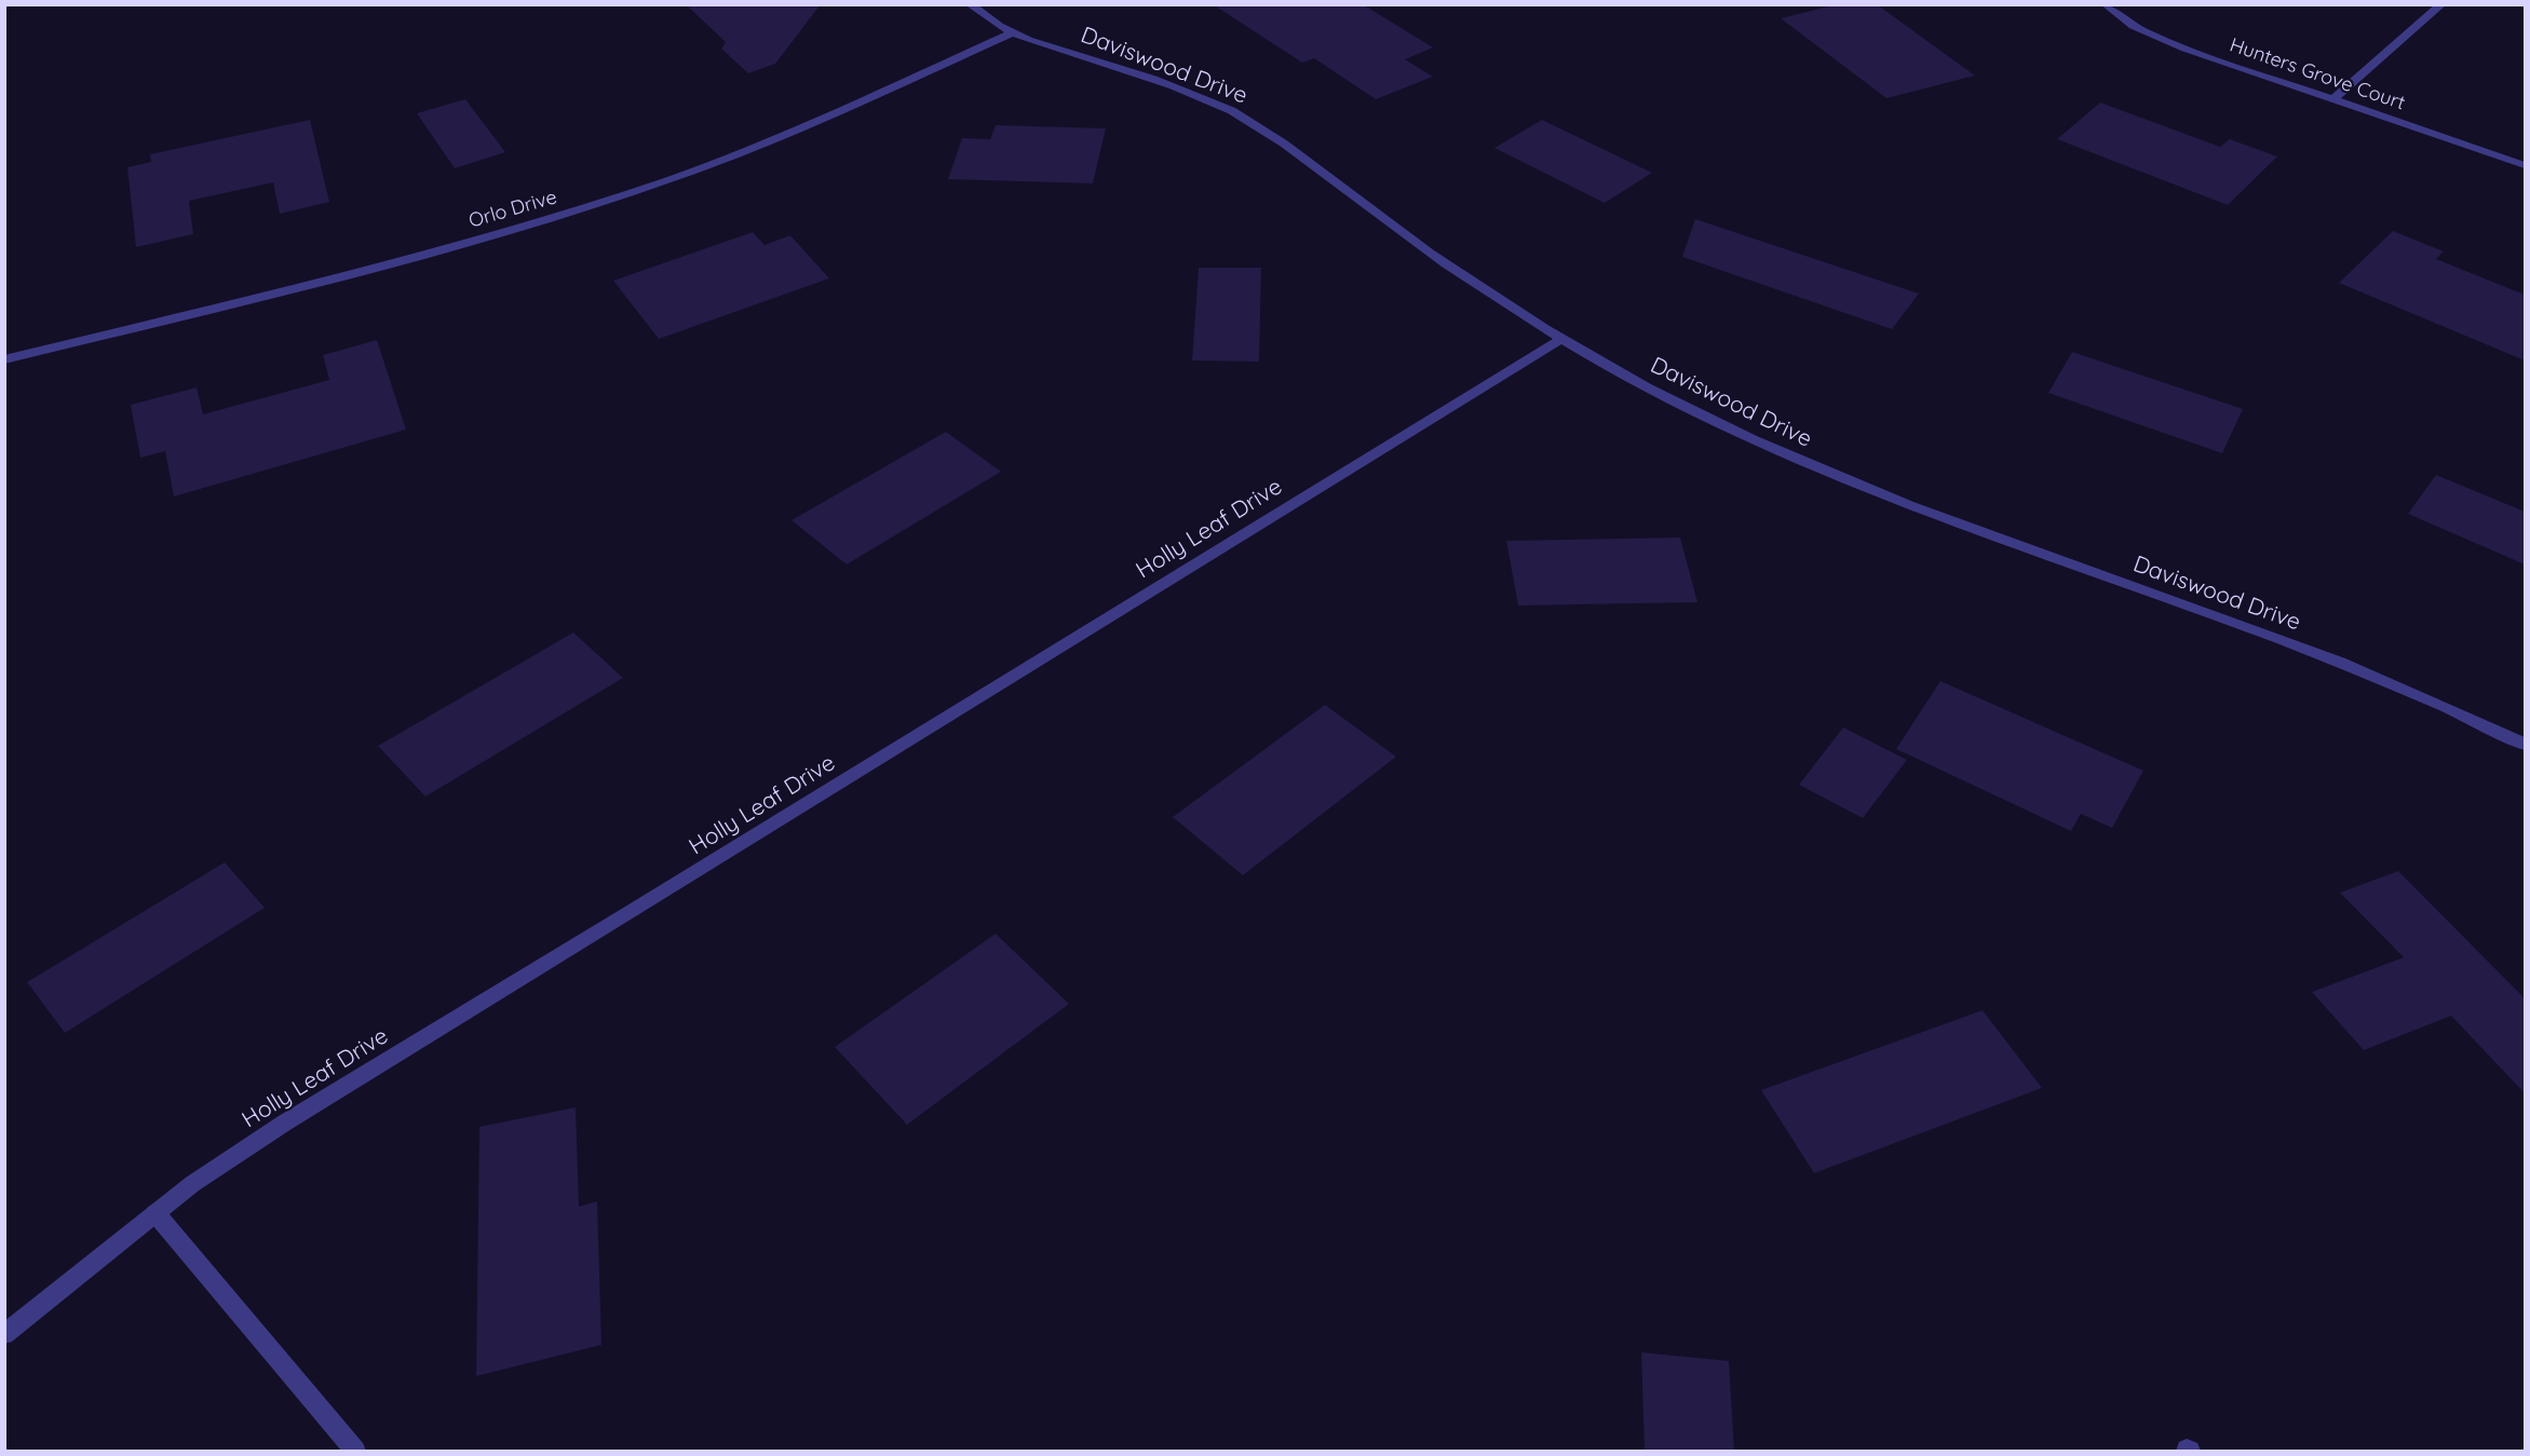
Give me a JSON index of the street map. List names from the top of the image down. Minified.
{"streets":{"street":["Daviswood Drive","Hunters Grove Court","Orlo Drive","Holly Leaf Drive"]},"crossings":[["Daviswood Drive","Orlo Drive"],["Daviswood Drive","Holly Leaf Drive"]]}
